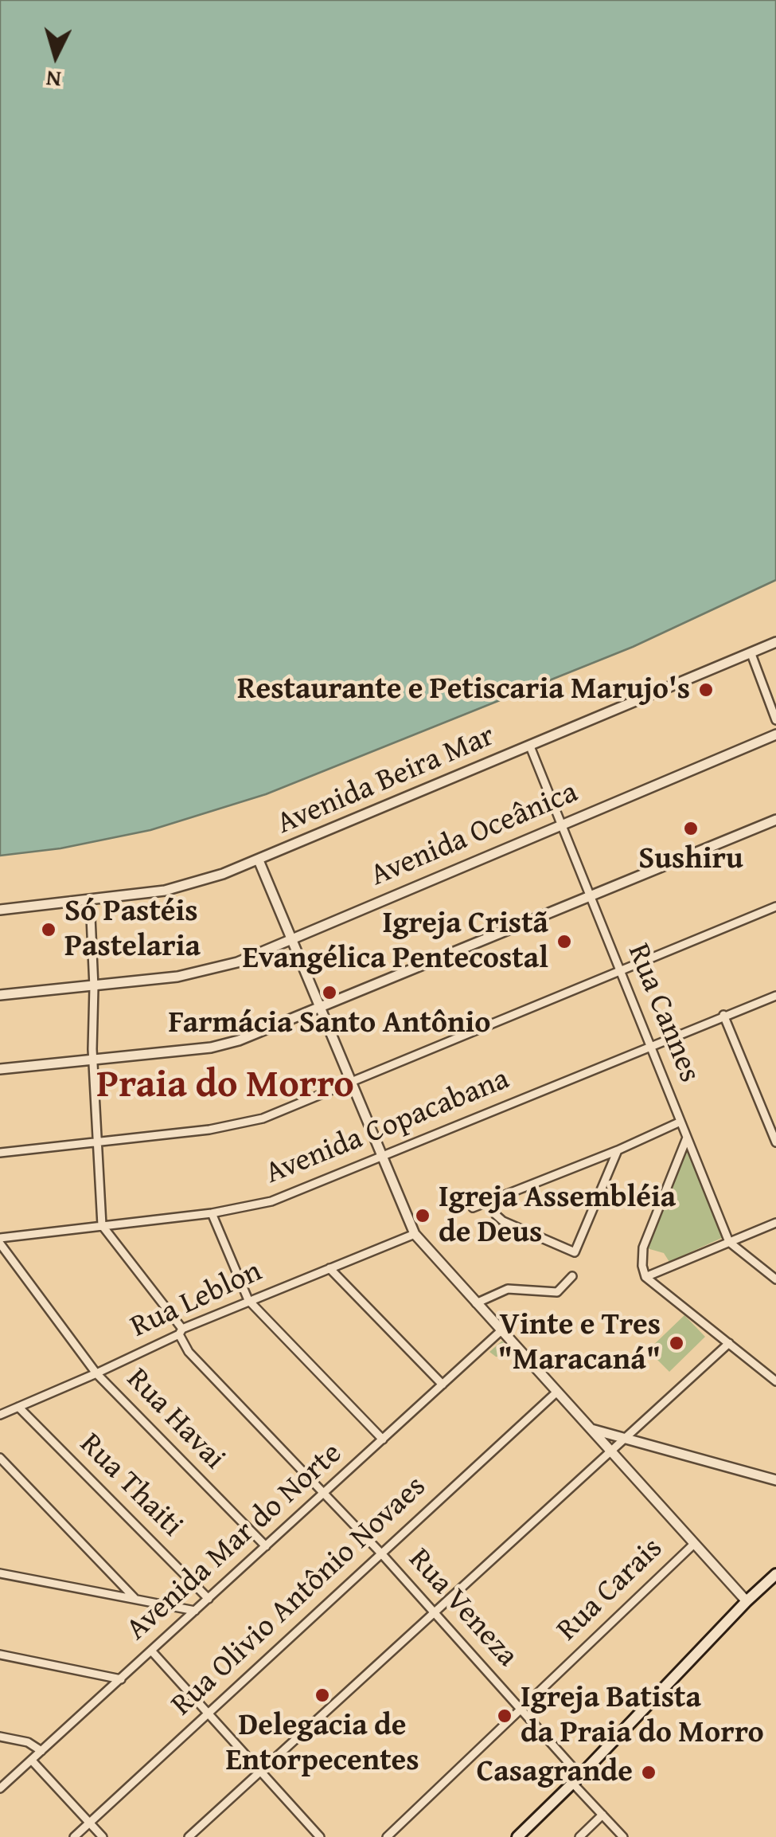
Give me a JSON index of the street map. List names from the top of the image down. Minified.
{"streets":{"street":["Avenida Beira Mar","Avenida Oceânica","Rua Cannes","Avenida Copacabana","Rua Leblon","Rua Havai","Rua Thaiti","Avenida Mar do Norte","Rua Carais","Rua Olivio Antônio Novaes","Rua Veneza"]},"crossings":[["Avenida Beira Mar","Rua Cannes"],["Avenida Oceânica","Rua Cannes"],["Rua Cannes","Avenida Copacabana"],["Avenida Copacabana","Rua Havai"],["Avenida Copacabana","Rua Veneza"],["Rua Leblon","Rua Havai"],["Rua Leblon","Rua Thaiti"],["Rua Leblon","Rua Veneza"],["Rua Havai","Avenida Mar do Norte"],["Rua Thaiti","Avenida Mar do Norte"],["Avenida Mar do Norte","Rua Veneza"],["Rua Carais","Rua Veneza"],["Rua Olivio Antônio Novaes","Rua Veneza"]],"districts":["Praia do Morro"],"places":["Restaurante e Petiscaria Marujo's","Sushiru","Só Pastéis Pastelaria","Igreja Cristã Evangélica Pentecostal","Farmácia Santo Antônio","Igreja Assembléia de Deus","Vinte e Tres \"Maracaná\"","Delegacia de Entorpecentes","Igreja Batista da Praia do Morro","Casagrande"],"north":"bottom"}
